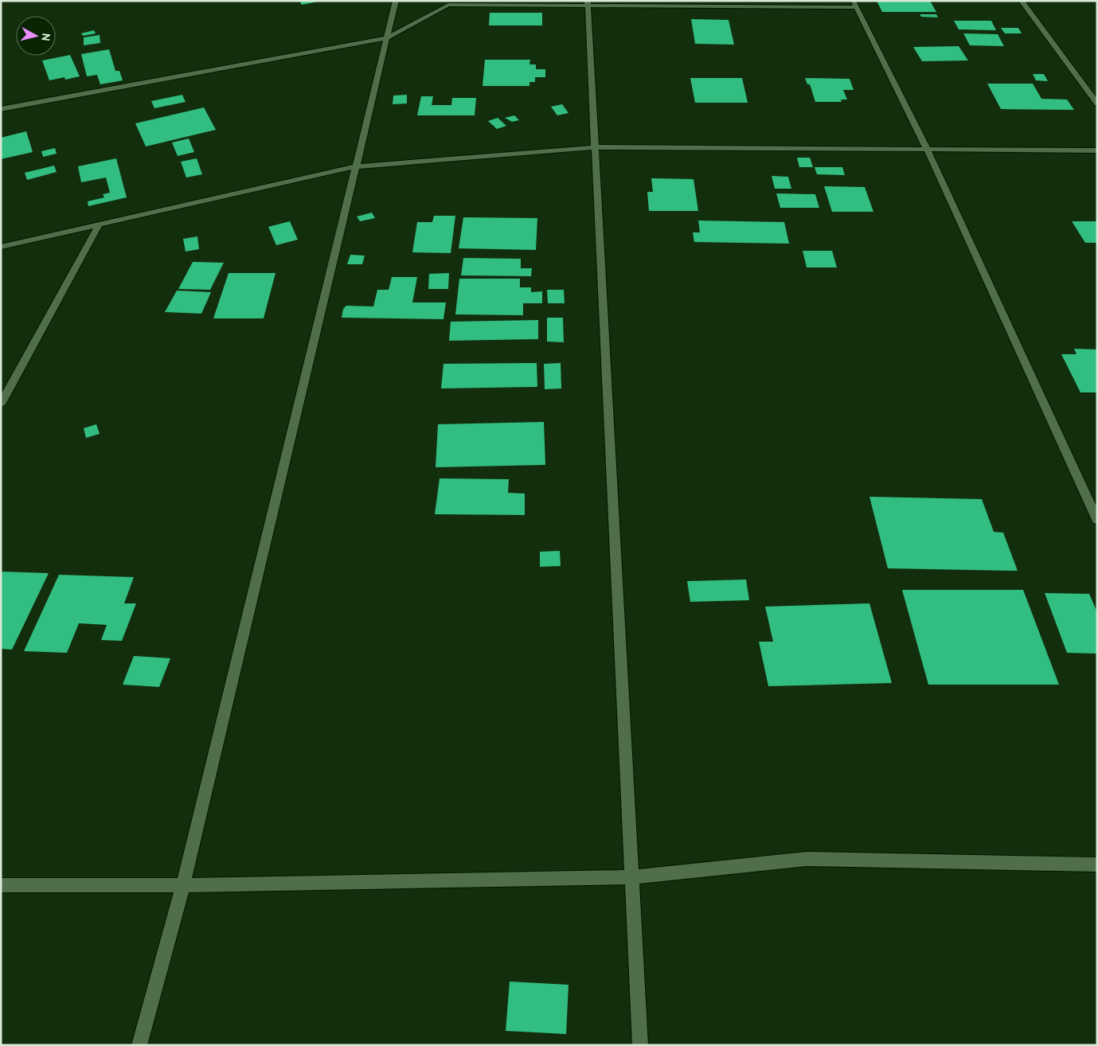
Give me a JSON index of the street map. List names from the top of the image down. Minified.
{"north":"right"}
